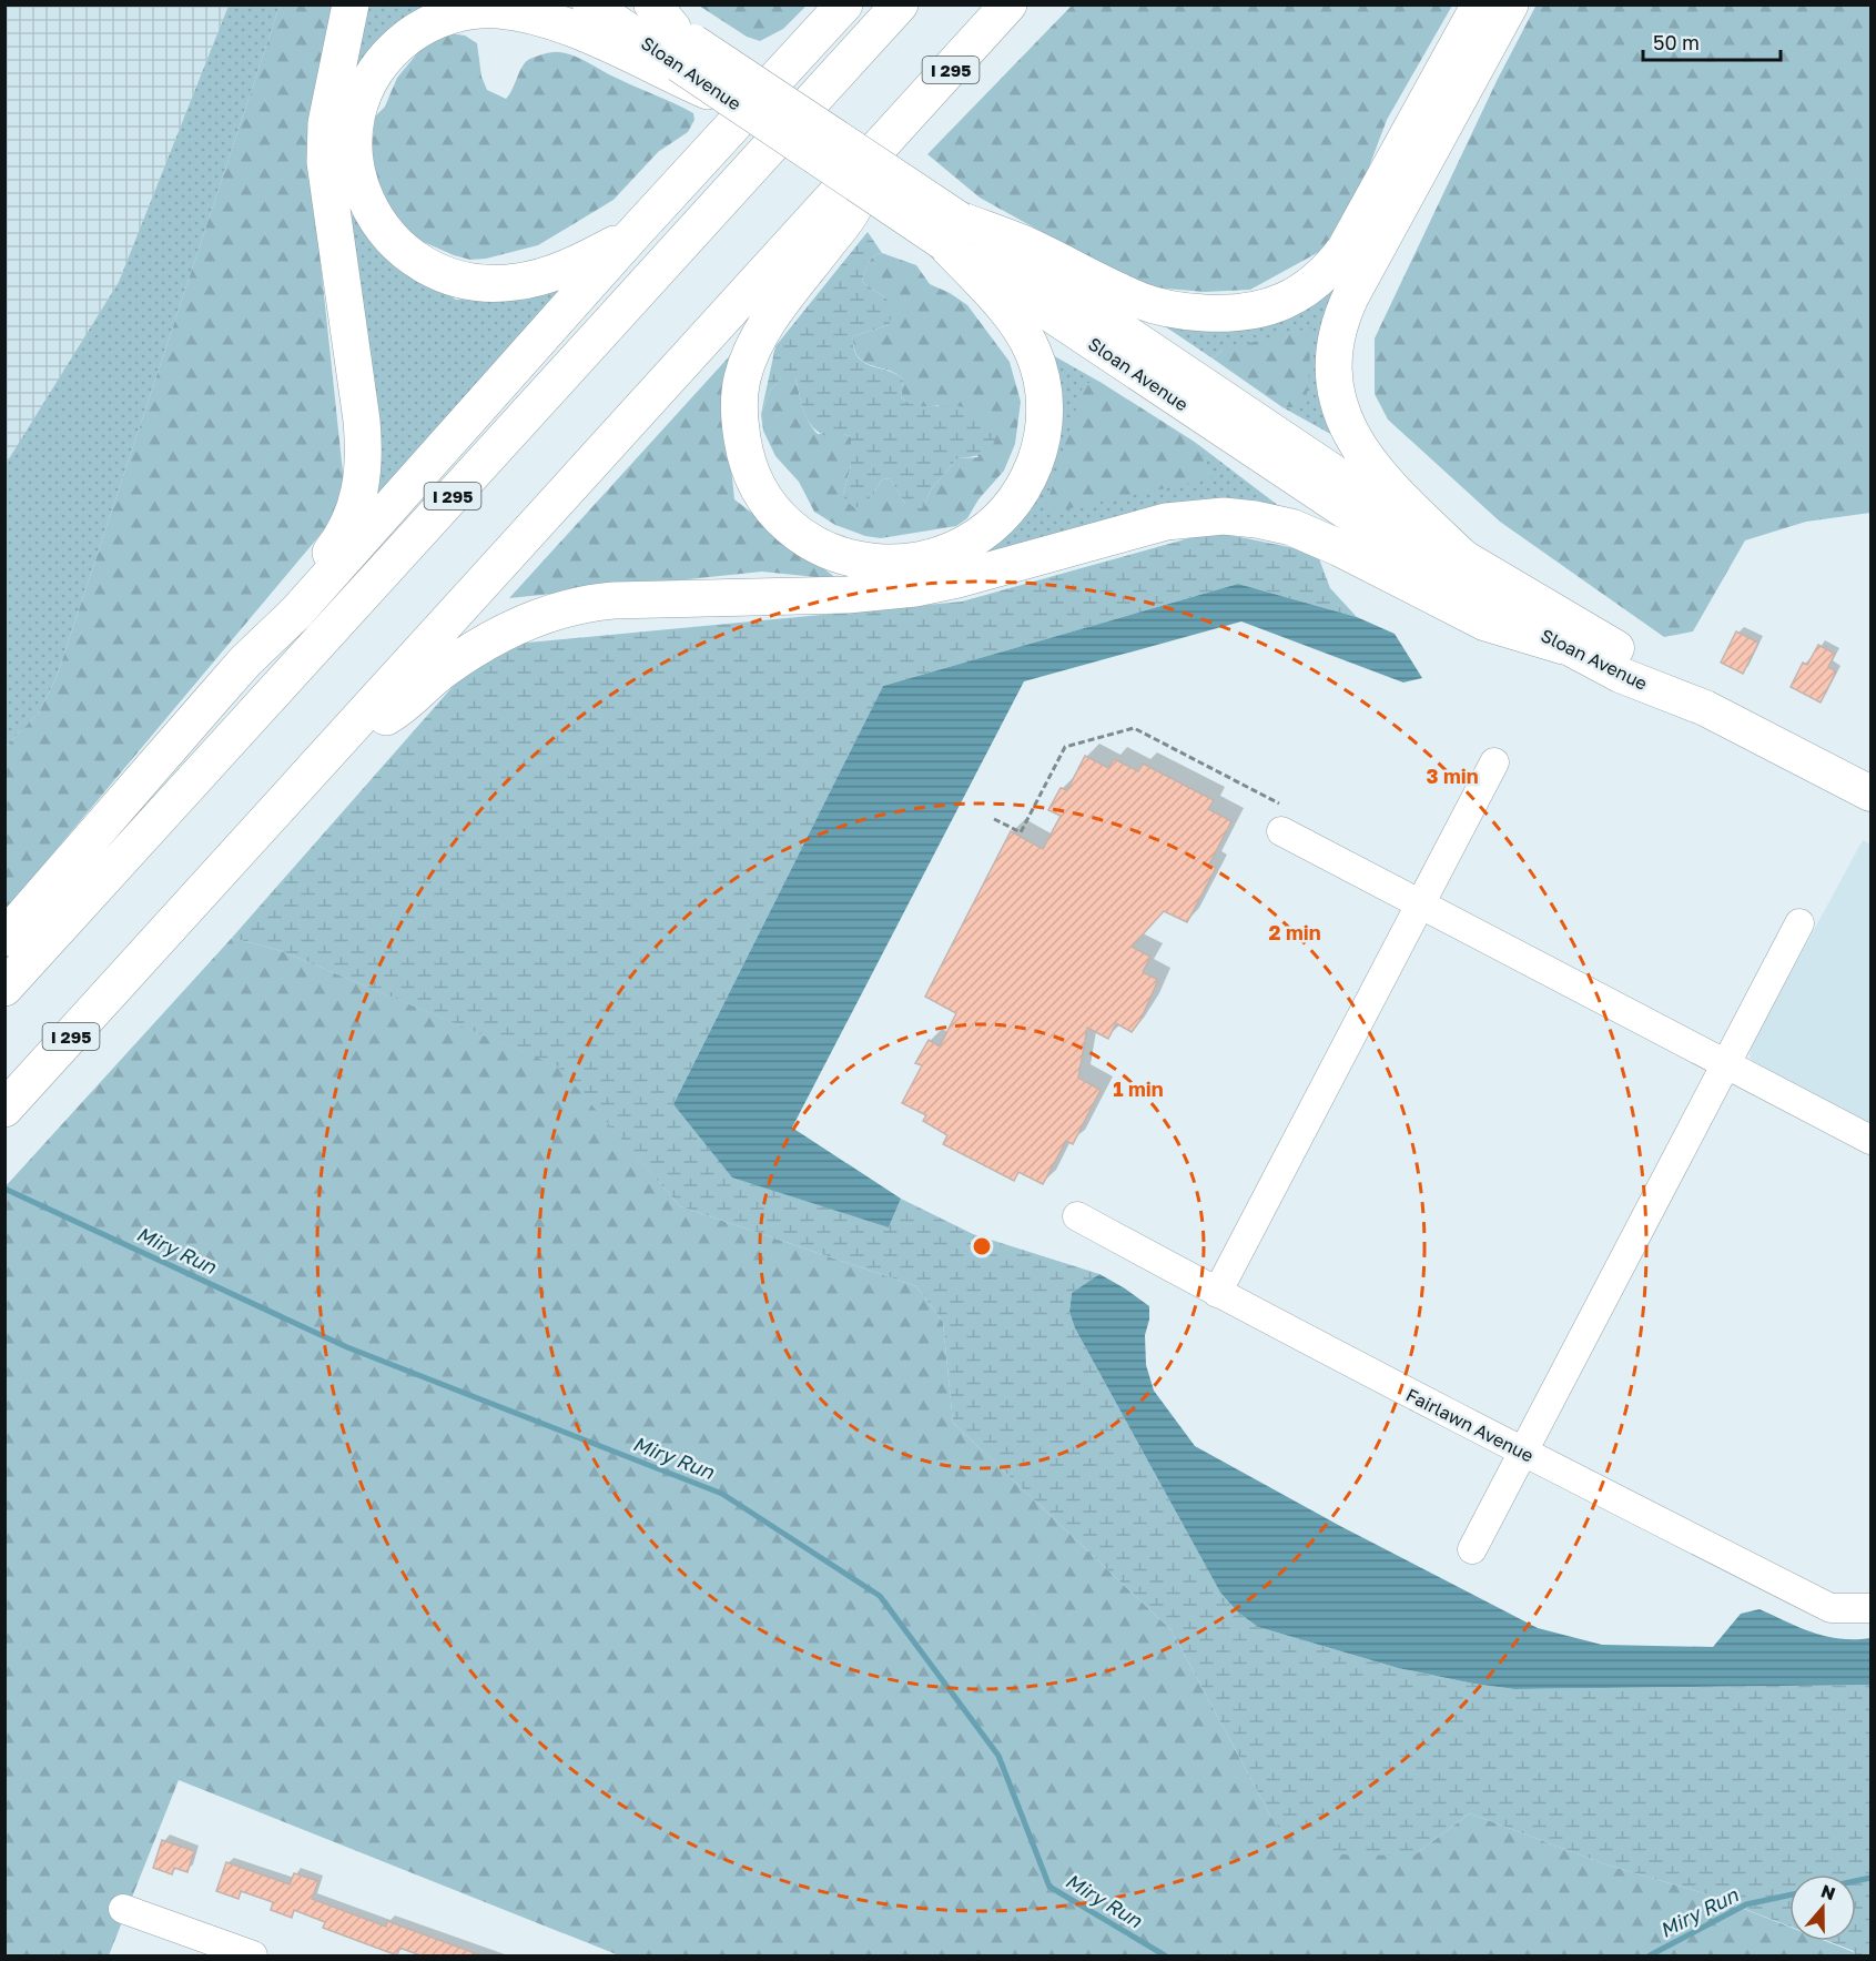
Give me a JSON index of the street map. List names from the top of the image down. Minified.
{"streets":{"highway":["I 295"],"main road":["Sloan Avenue"],"street":["Fairlawn Avenue"]},"water":["Miry Run"],"scale_bar":"50 m","north":"top","rings":["3 min","2 min","1 min"]}
